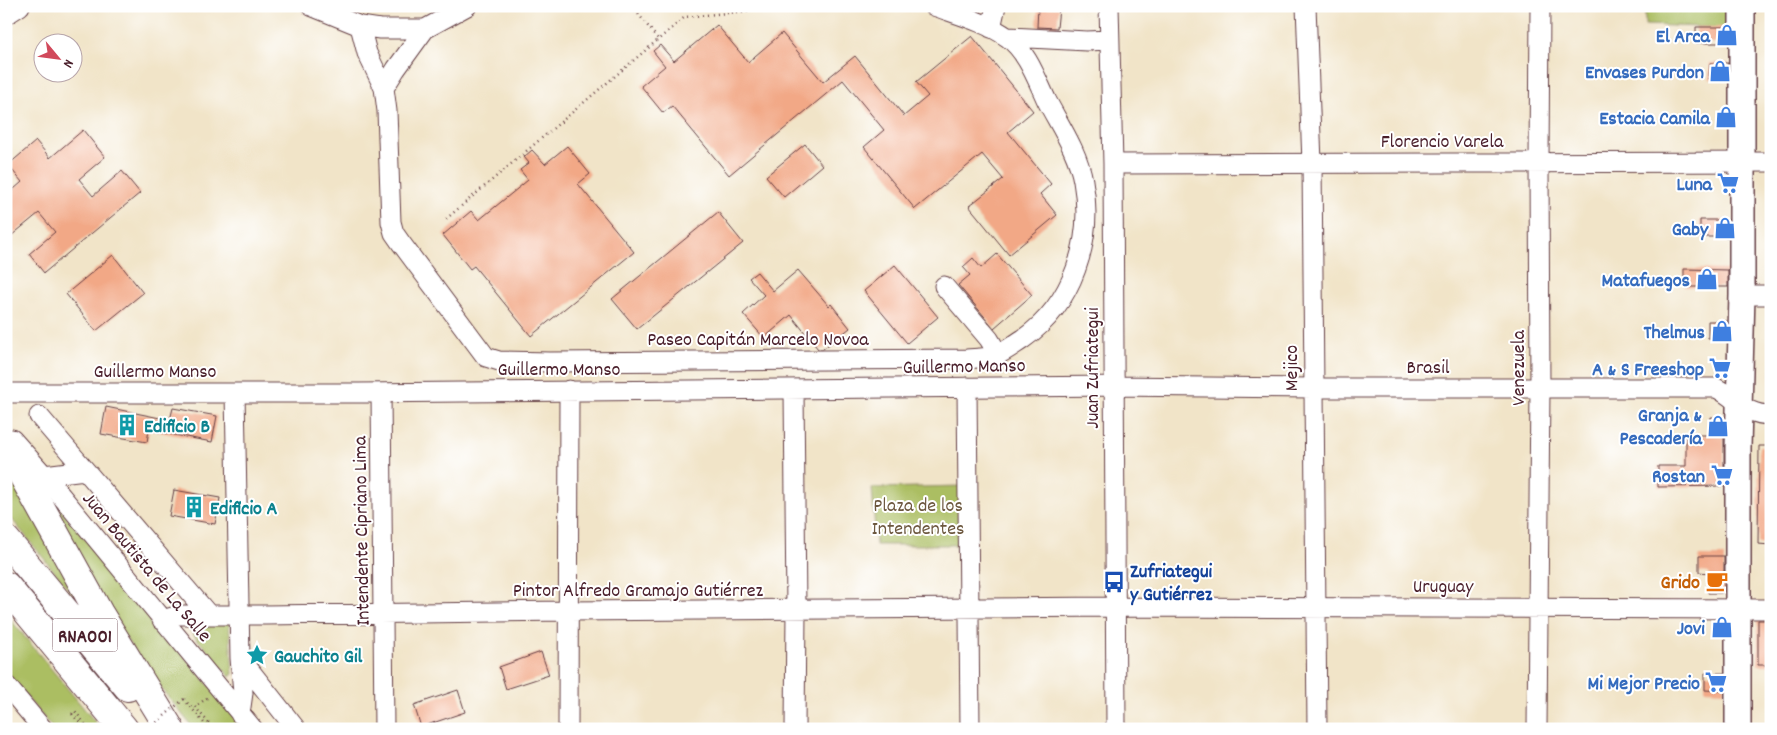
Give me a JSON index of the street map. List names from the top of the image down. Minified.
{"streets":{"highway":["RNA001"],"street":["Florencio Varela","Paseo Capitán Marcelo Novoa","Guillermo Manso","Brasil","Juan Zufriategui","Mejico","Venezuela","Intendente Cipriano Lima","Juan Bautista de La Salle","Uruguay","Pintor Alfredo Gramajo Gutiérrez"]},"crossings":[["Florencio Varela","Juan Zufriategui"],["Florencio Varela","Mejico"],["Florencio Varela","Venezuela"],["Guillermo Manso","Brasil"],["Guillermo Manso","Juan Zufriategui"],["Guillermo Manso","Intendente Cipriano Lima"],["Brasil","Juan Zufriategui"],["Brasil","Mejico"],["Brasil","Venezuela"],["Juan Zufriategui","Uruguay"],["Juan Zufriategui","Pintor Alfredo Gramajo Gutiérrez"],["Mejico","Uruguay"],["Venezuela","Uruguay"],["Intendente Cipriano Lima","Pintor Alfredo Gramajo Gutiérrez"],["Juan Bautista de La Salle","Pintor Alfredo Gramajo Gutiérrez"],["Uruguay","Pintor Alfredo Gramajo Gutiérrez"]],"parks":["Plaza de los Intendentes"],"places":{"shop":["El Arca","Envases Purdon","Estacia Camila","Gaby","Matafuegos","Thelmus","Granja & Pescadería","Jovi"],"supermarket":["Luna","A & S Freeshop","Rostan","Mi Mejor Precio"],"building":["Edificio B","Edificio A"],"cafe":["Grido"],"bus stop":["Zufriategui y Gutiérrez"],"place":["Gauchito Gil"]},"north":"bottom right"}
